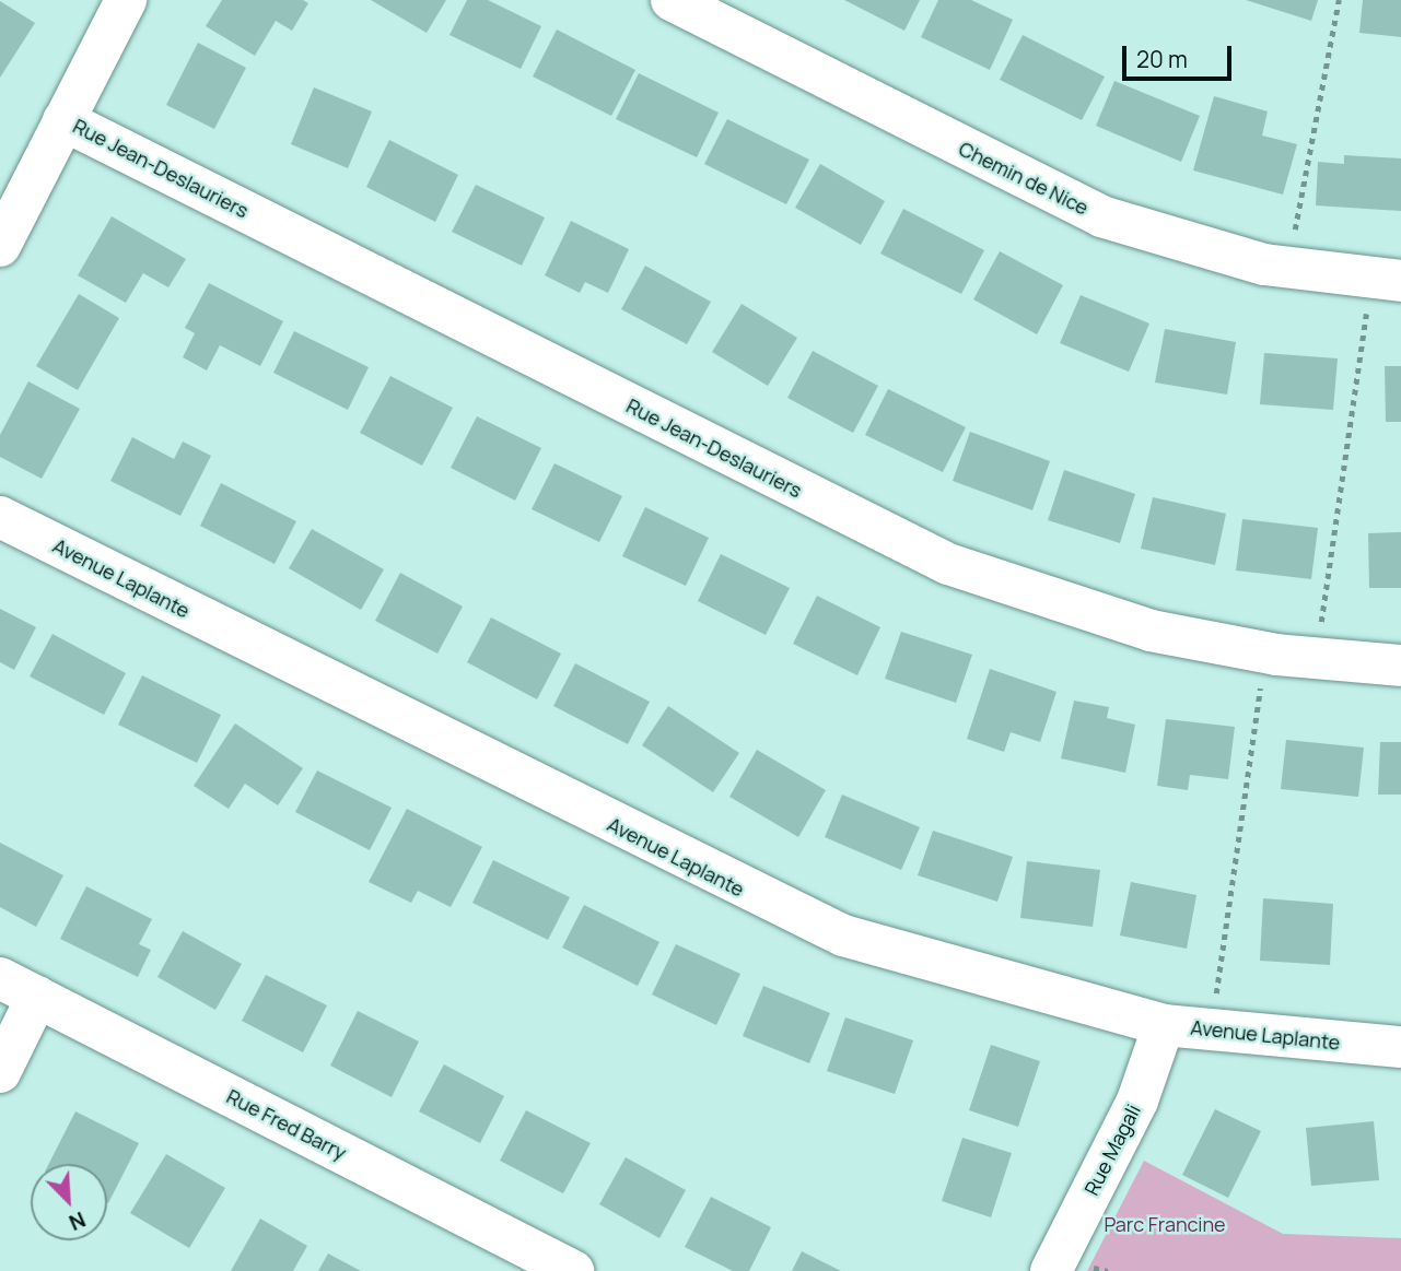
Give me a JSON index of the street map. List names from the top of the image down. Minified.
{"streets":{"street":["Rue Jean-Deslauriers","Chemin de Nice","Avenue Laplante","Rue Fred Barry","Rue Magali"]},"crossings":[["Avenue Laplante","Rue Magali"]],"parks":["Parc Francine"],"scale_bar":"20 m","north":"bottom right"}
